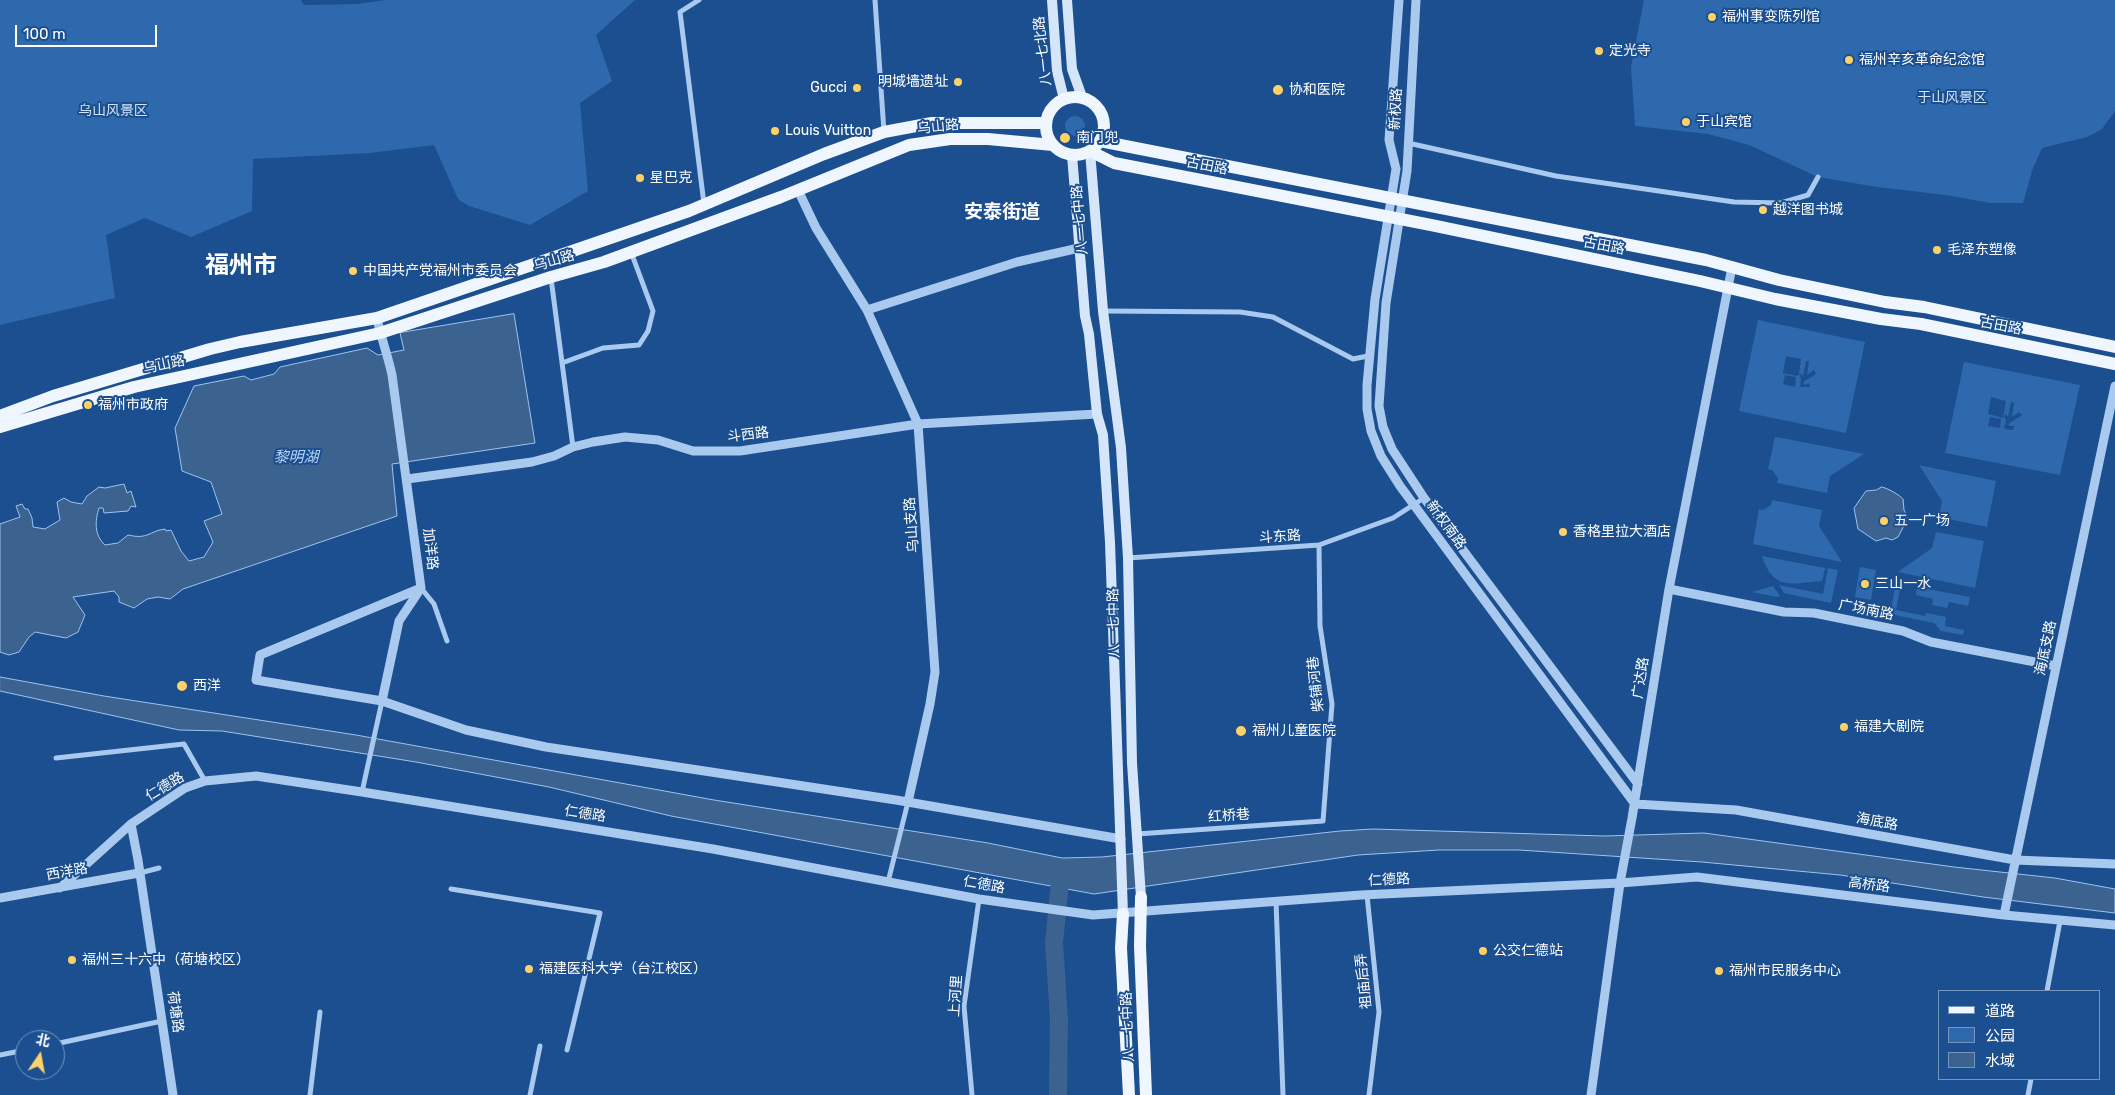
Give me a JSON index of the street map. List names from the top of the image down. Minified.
{"streets":{"main road":["八一七北路","乌山路","古田路","八一七中路"],"street":["新权路","斗西路","乌山支路","新权南路","斗东路","加洋路","广场南路","海底支路","广达路","柴铺河巷","仁德路","红桥巷","海底路","西洋路","高桥路","祖庙后弄","上河里","荷塘路"]},"crossings":[["八一七北路","乌山路"],["八一七北路","古田路"],["八一七北路","八一七中路"],["新权路","古田路"],["新权路","新权南路"],["乌山路","古田路"],["乌山路","八一七中路"],["乌山路","乌山支路"],["乌山路","加洋路"],["古田路","八一七中路"],["古田路","新权南路"],["古田路","广达路"],["八一七中路","斗西路"],["八一七中路","斗东路"],["八一七中路","仁德路"],["八一七中路","红桥巷"],["斗西路","乌山支路"],["斗西路","加洋路"],["乌山支路","仁德路"],["新权南路","斗东路"],["新权南路","广达路"],["新权南路","海底路"],["斗东路","柴铺河巷"],["加洋路","仁德路"],["广场南路","海底支路"],["广场南路","广达路"],["海底支路","海底路"],["海底支路","高桥路"],["广达路","仁德路"],["广达路","海底路"],["广达路","高桥路"],["柴铺河巷","红桥巷"],["仁德路","西洋路"],["仁德路","高桥路"],["仁德路","祖庙后弄"],["仁德路","上河里"],["仁德路","荷塘路"],["西洋路","荷塘路"]],"districts":["安泰街道","福州市"],"water":["黎明湖"],"parks":["于山风景区","乌山风景区"],"places":["福州事变陈列馆","定光寺","福州辛亥革命纪念馆","明城墙遗址","Gucci","协和医院","于山宾馆","Louis Vuitton","南门兜","星巴克","越洋图书城","毛泽东塑像","中国共产党福州市委员会","福州市政府","五一广场","香格里拉大酒店","三山一水","西洋","福建大剧院","福州儿童医院","公交仁德站","福州三十六中（荷塘校区）","福建医科大学（台江校区）","福州市民服务中心"],"legend":["道路","公园","水域"],"scale_bar":"100 m","north":"top"}
